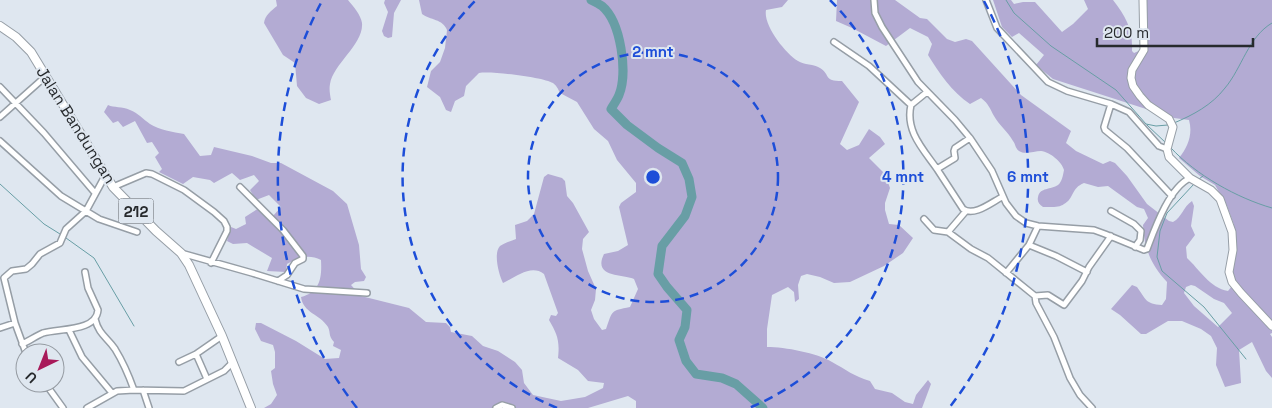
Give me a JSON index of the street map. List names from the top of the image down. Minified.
{"streets":{"main road":["Jalan Bandungan","212"]},"scale_bar":"200 m","north":"bottom left","rings":["2 mnt","4 mnt","6 mnt"]}
